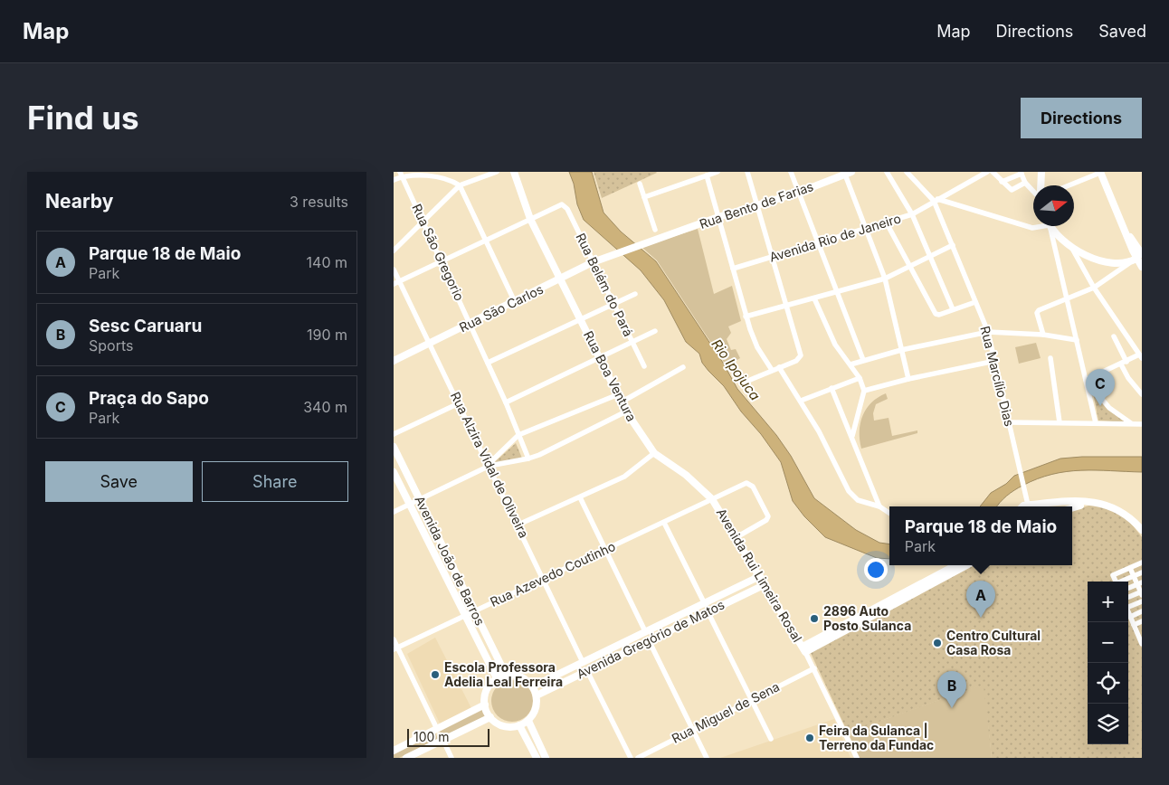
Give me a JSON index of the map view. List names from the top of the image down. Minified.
{"streets":{"street":["Rua Bento de Farias","Avenida Rio de Janeiro","Rua São Gregorio","Rua Belém do Pará","Rua São Carlos","Rua Boa Ventura","Rua Marcílio Dias","Rua Alzira Vidal de Oliveira","Avenida João de Barros","Rua Azevedo Coutinho","Avenida Rui Limeira Rosal","Avenida Gregório de Matos","Rua Miguel de Sena"]},"crossings":[["Rua Bento de Farias","Rua São Carlos"],["Avenida Rio de Janeiro","Rua Marcílio Dias"],["Rua São Gregorio","Rua São Carlos"],["Rua Belém do Pará","Rua São Carlos"],["Rua Belém do Pará","Rua Boa Ventura"],["Rua São Carlos","Rua Boa Ventura"],["Rua São Carlos","Rua Alzira Vidal de Oliveira"],["Rua Boa Ventura","Rua Azevedo Coutinho"],["Rua Boa Ventura","Avenida Rui Limeira Rosal"],["Rua Alzira Vidal de Oliveira","Rua Azevedo Coutinho"],["Rua Alzira Vidal de Oliveira","Avenida Gregório de Matos"],["Avenida João de Barros","Rua Azevedo Coutinho"],["Avenida João de Barros","Avenida Gregório de Matos"],["Rua Azevedo Coutinho","Avenida Rui Limeira Rosal"],["Avenida Rui Limeira Rosal","Avenida Gregório de Matos"]],"water":["Rio Ipojuca"],"places":["2896 Auto Posto Sulanca","Centro Cultural Casa Rosa","Escola Professora Adelia Leal Ferreira","Feira da Sulanca | Terreno da Fundac"],"scale_bar":"100 m","north":"right","page":{"header":"Map","nav":["Map","Directions","Saved"],"buttons":["Directions",["Save","Share"]],"title":"Find us","heading":["Nearby","3 results"],"list":[{"mark":"A","name":"Parque 18 de Maio","note":"Park","value":"140 m"},{"mark":"B","name":"Sesc Caruaru","note":"Sports","value":"190 m"},{"mark":"C","name":"Praça do Sapo","note":"Park","value":"340 m"}],"pins":["C","A","B"],"popup":["Parque 18 de Maio","Park"],"map_buttons":["+","−"],"scale":"100 m"}}
